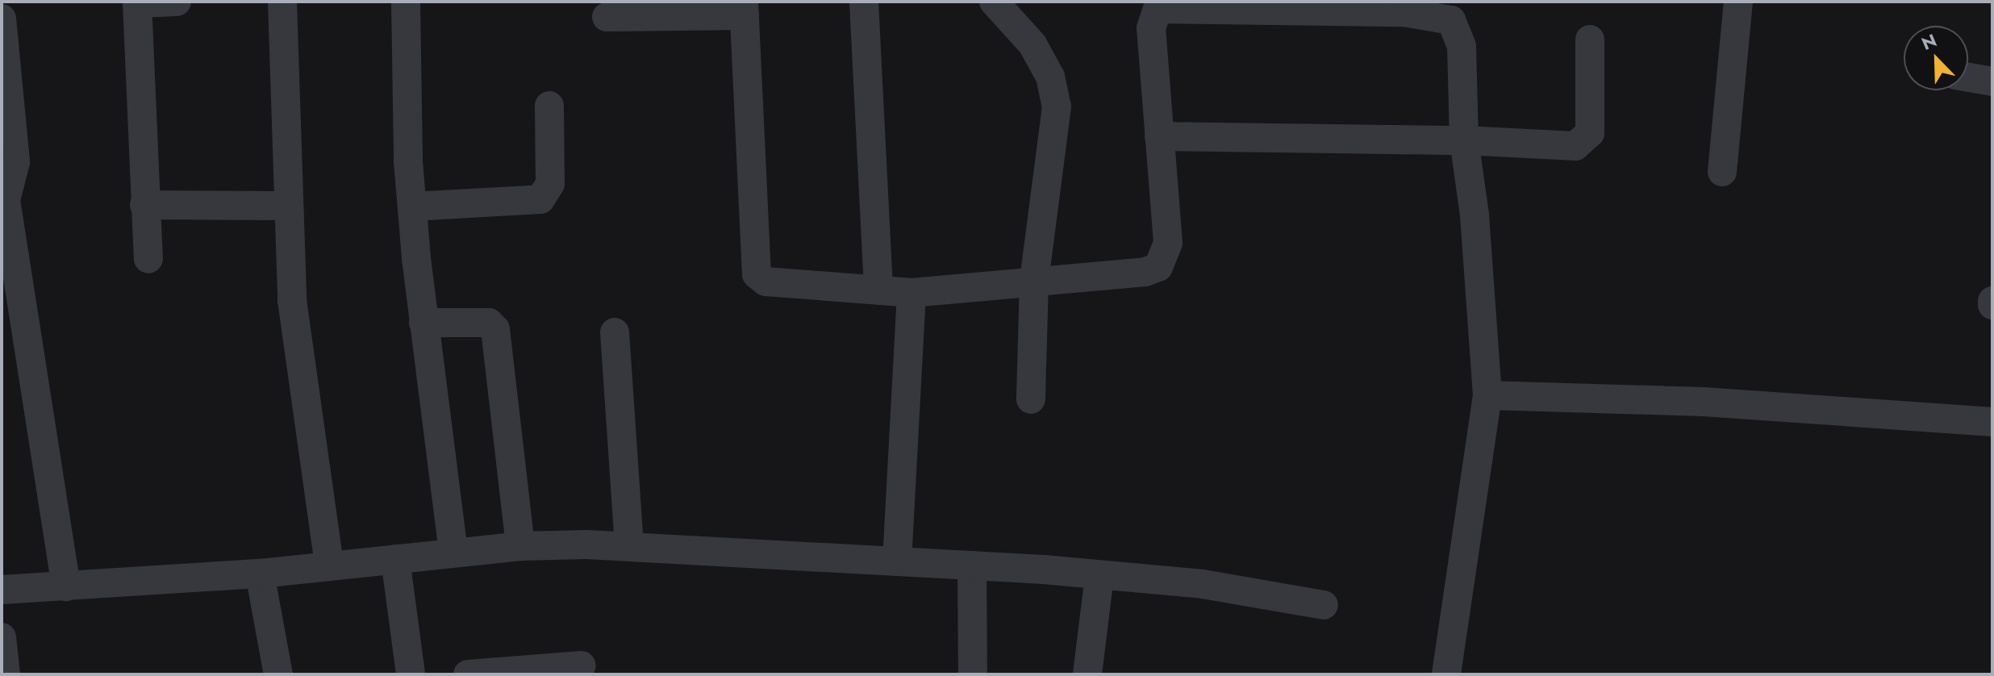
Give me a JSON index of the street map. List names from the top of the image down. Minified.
{"north":"top left"}
